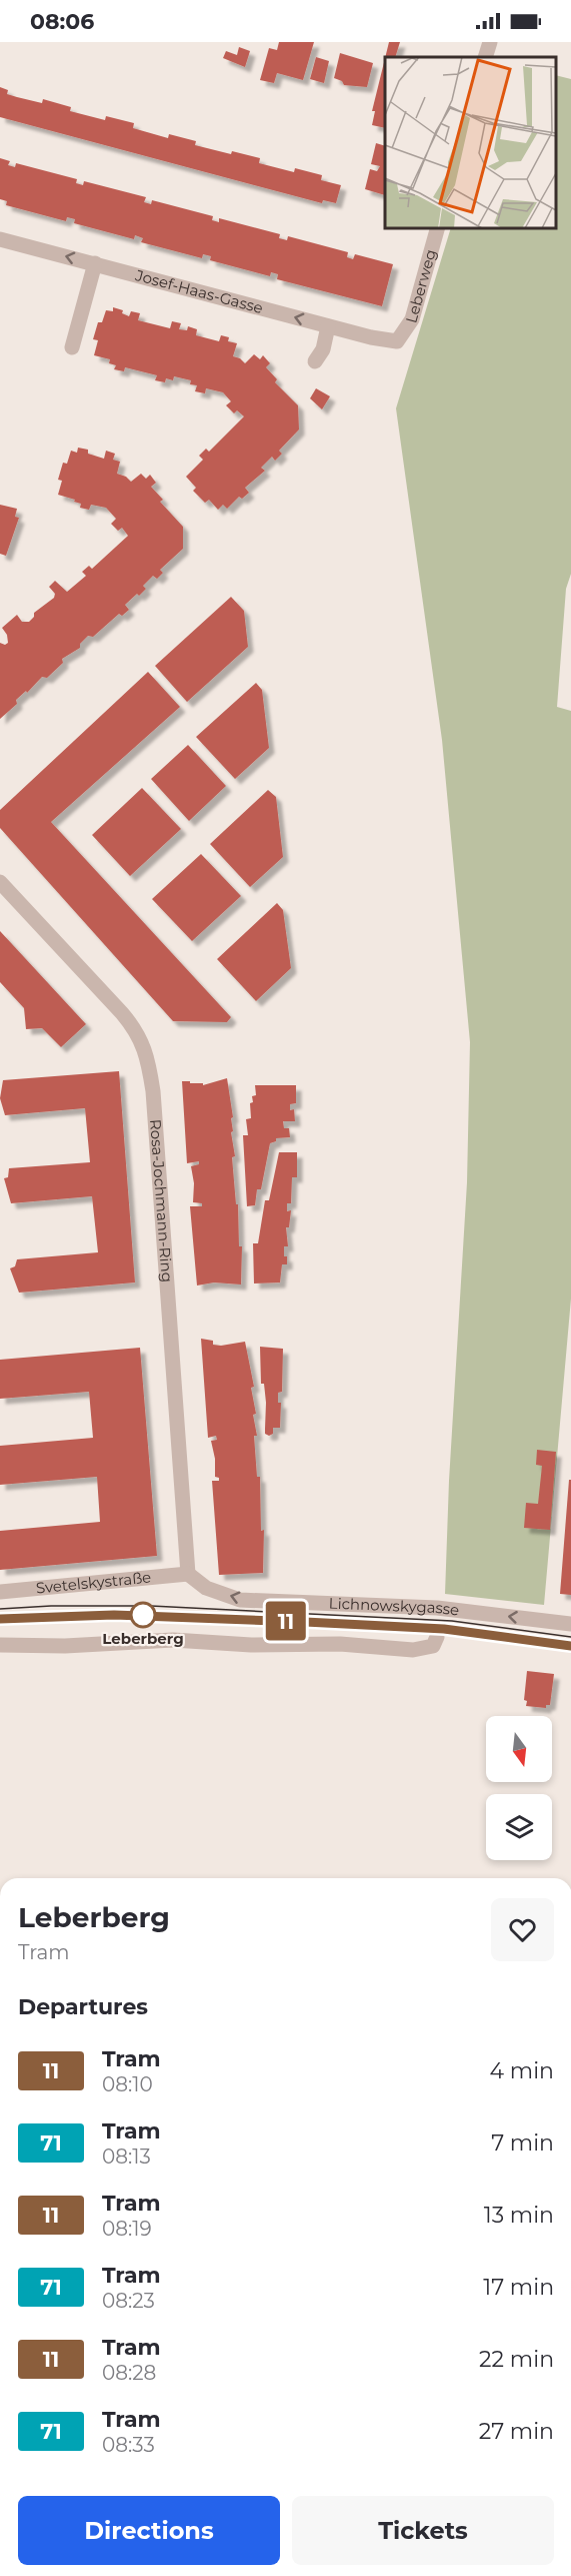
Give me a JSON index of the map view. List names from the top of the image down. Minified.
{"streets":{"street":["Leberweg","Josef-Haas-Gasse","Rosa-Jochmann-Ring","Svetelskystraße","Lichnowskygasse"]},"crossings":[["Leberweg","Josef-Haas-Gasse"],["Rosa-Jochmann-Ring","Svetelskystraße"],["Rosa-Jochmann-Ring","Lichnowskygasse"],["Svetelskystraße","Lichnowskygasse"]],"one_way":["Josef-Haas-Gasse"],"places":["Leberberg"],"lines":["tram line 11"],"north":"bottom","page":{"status":"08:06","on_map":"11","heading":[["Leberberg","Tram"],"Departures"],"list":[{"mark":"11","name":"Tram","note":"08:10","value":"4 min"},{"mark":"71","name":"Tram","note":"08:13","value":"7 min"},{"mark":"11","name":"Tram","note":"08:19","value":"13 min"},{"mark":"71","name":"Tram","note":"08:23","value":"17 min"},{"mark":"11","name":"Tram","note":"08:28","value":"22 min"},{"mark":"71","name":"Tram","note":"08:33","value":"27 min"}],"buttons":["Directions","Tickets"]}}
